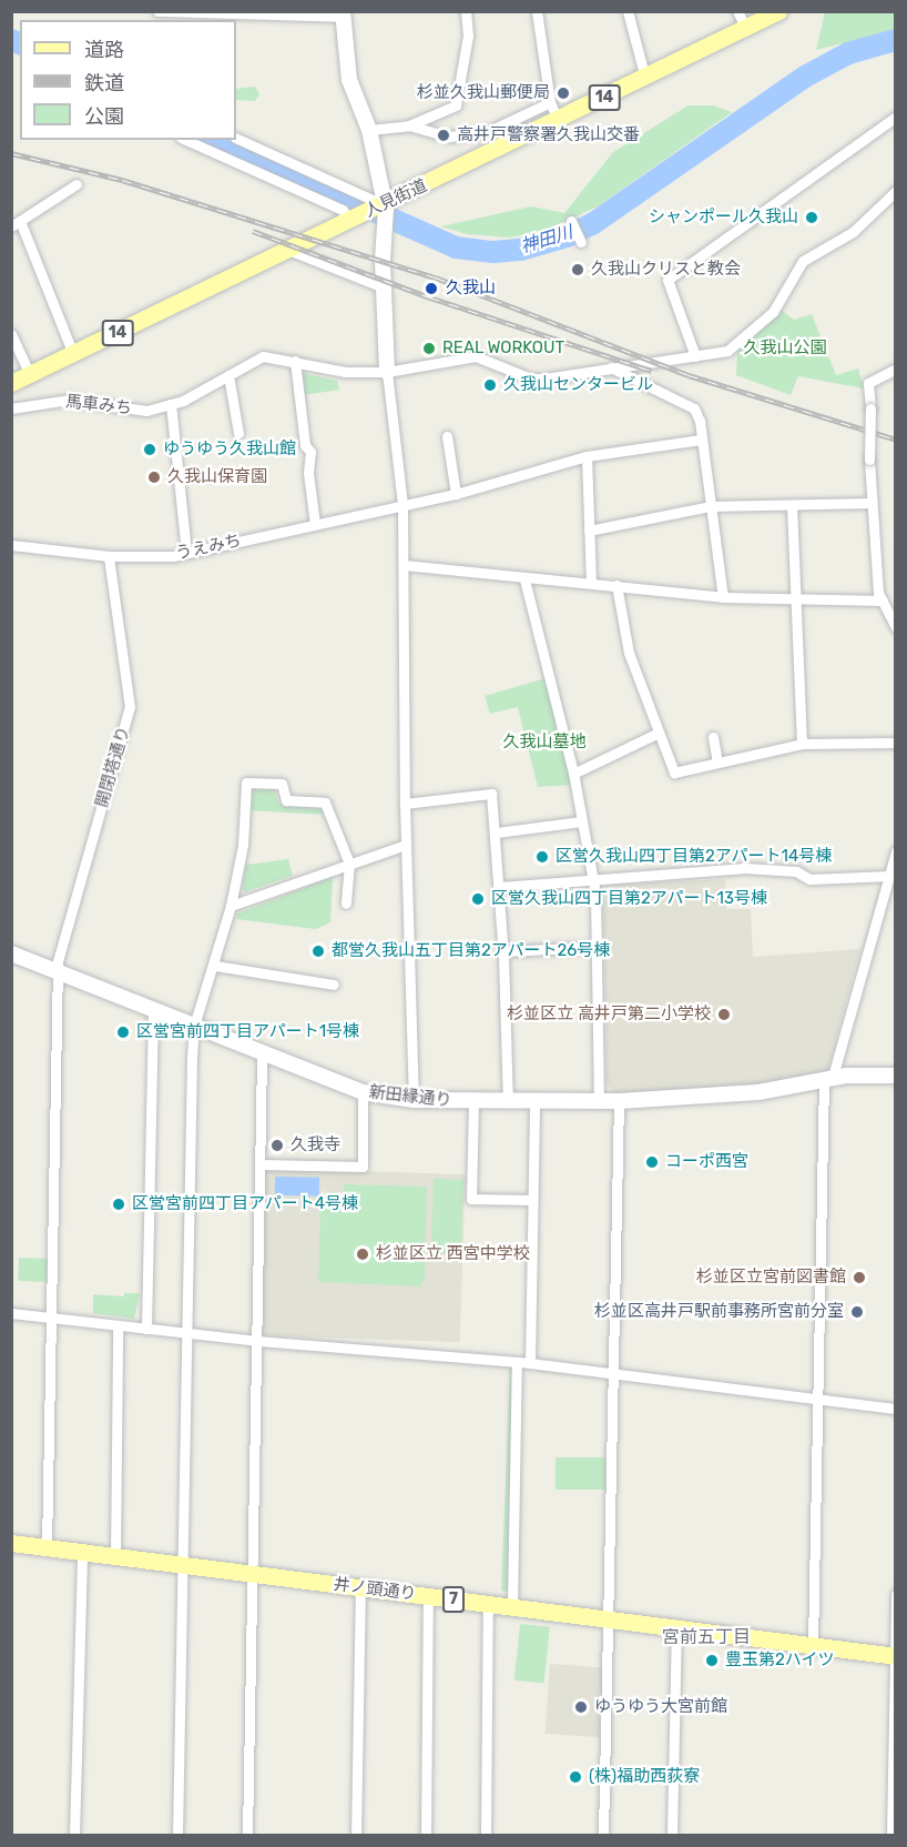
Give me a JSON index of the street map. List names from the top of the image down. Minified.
{"streets":{"main road":["14","人見街道","井ノ頭通り","7"],"street":["馬車みち","うえみち","開閉塔通り","新田縁通り"]},"crossings":[["うえみち","開閉塔通り"],["開閉塔通り","新田縁通り"],["開閉塔通り","井ノ頭通り"]],"districts":["宮前五丁目"],"water":["神田川"],"parks":["久我山公園","久我山墓地"],"places":["杉並久我山郵便局","高井戸警察署久我山交番","シャンポール久我山","久我山クリスと教会","久我山","REAL WORKOUT","久我山センタービル","ゆうゆう久我山館","久我山保育園","区営久我山四丁目第2アパート14号棟","区営久我山四丁目第2アパート13号棟","都営久我山五丁目第2アパート26号棟","杉並区立 高井戸第二小学校","区営宮前四丁目アパート1号棟","久我寺","コーポ西宮","区営宮前四丁目アパート4号棟","杉並区立 西宮中学校","杉並区立宮前図書館","杉並区高井戸駅前事務所宮前分室","豊玉第2ハイツ","ゆうゆう大宮前館","(株)福助西荻寮"],"legend":["道路","鉄道","公園"]}
